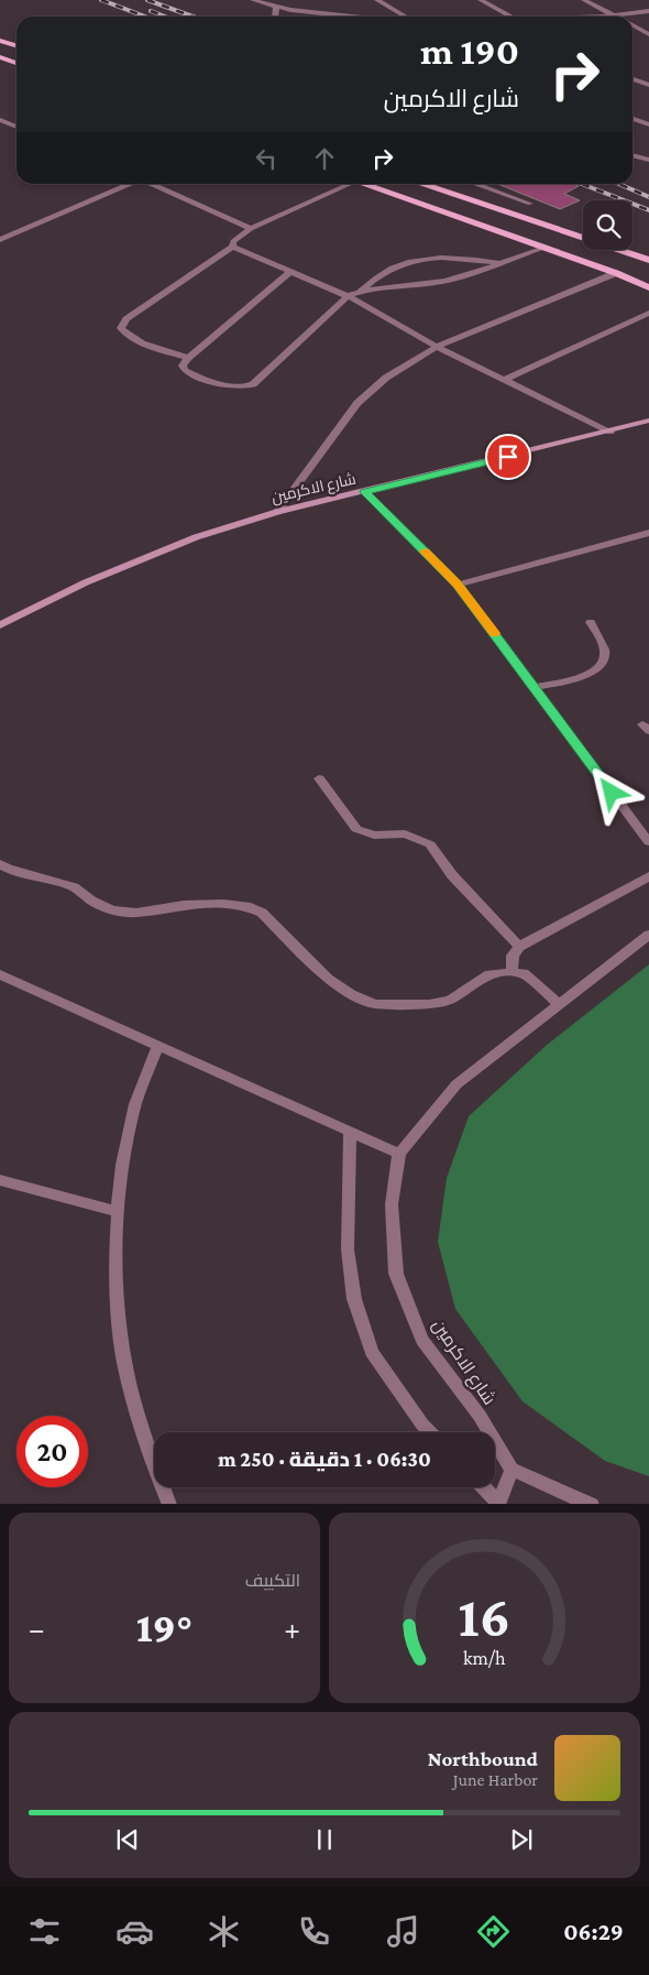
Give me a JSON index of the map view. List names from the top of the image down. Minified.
{"streets":{"street":["شارع الاكرمين"]},"page":{"turn":["190 m","شارع الاكرمين"],"limit":"20","trip":"06:30 · 1 دقيقة · 250 m","tile":"التكييف","heat":["−","19°","+"],"song":["Northbound","June Harbor"],"tabs":"06:29","gauge":["16","km/h"]}}
